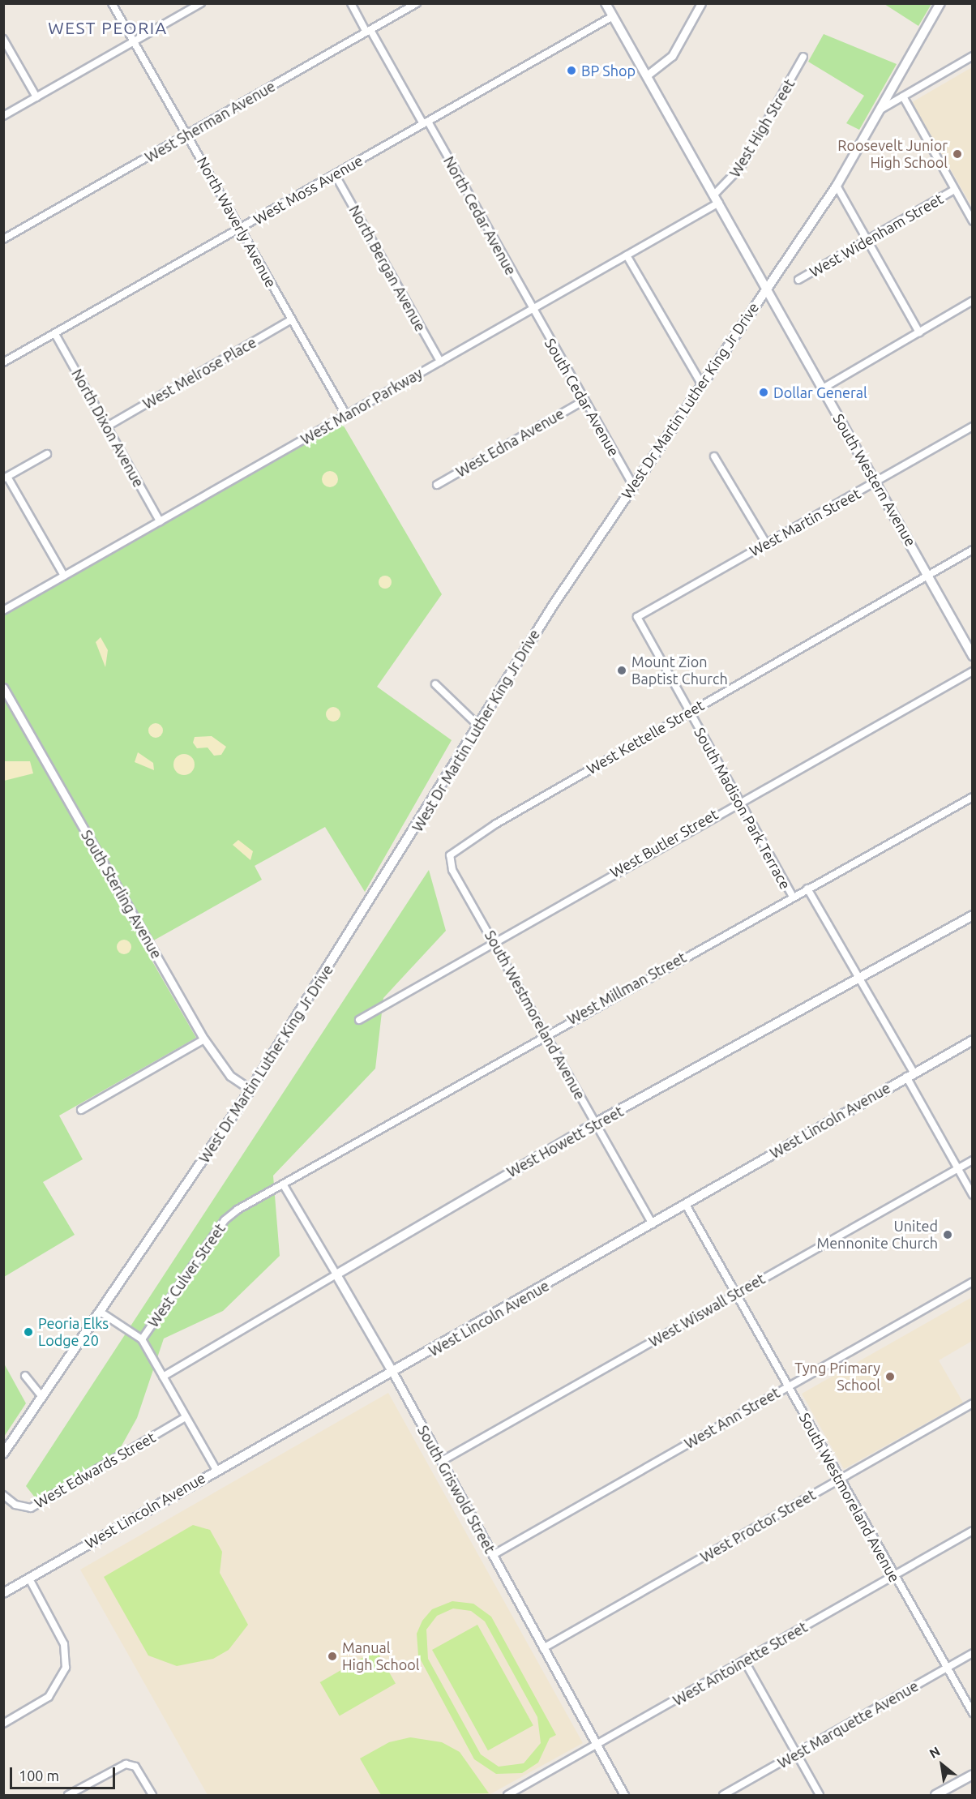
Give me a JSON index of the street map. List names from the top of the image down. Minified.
{"streets":{"main road":["West Dr Martin Luther King Jr Drive","South Western Avenue","West Lincoln Avenue","West Howett Street","South Griswold Street"],"street":["West Sherman Avenue","West High Street","West Moss Avenue","North Cedar Avenue","North Waverly Avenue","West Widenham Street","North Bergan Avenue","West Melrose Place","South Cedar Avenue","West Manor Parkway","North Dixon Avenue","West Edna Avenue","West Martin Street","West Kettelle Street","South Madison Park Terrace","West Butler Street","South Sterling Avenue","West Millman Street","South Westmoreland Avenue","West Culver Street","West Wiswall Street","West Ann Street","West Edwards Street","West Proctor Street","West Antoinette Street","West Marquette Avenue"]},"crossings":[["West Sherman Avenue","North Cedar Avenue"],["West Sherman Avenue","North Waverly Avenue"],["West High Street","South Western Avenue"],["West Moss Avenue","North Cedar Avenue"],["West Moss Avenue","North Waverly Avenue"],["West Moss Avenue","North Bergan Avenue"],["West Moss Avenue","North Dixon Avenue"],["West Moss Avenue","South Western Avenue"],["North Cedar Avenue","South Cedar Avenue"],["North Cedar Avenue","West Manor Parkway"],["North Waverly Avenue","West Melrose Place"],["North Waverly Avenue","West Manor Parkway"],["North Bergan Avenue","West Manor Parkway"],["West Melrose Place","North Dixon Avenue"],["South Cedar Avenue","West Dr Martin Luther King Jr Drive"],["South Cedar Avenue","West Manor Parkway"],["South Cedar Avenue","West Edna Avenue"],["West Dr Martin Luther King Jr Drive","South Western Avenue"],["West Dr Martin Luther King Jr Drive","South Sterling Avenue"],["West Manor Parkway","North Dixon Avenue"],["West Manor Parkway","South Western Avenue"],["South Western Avenue","West Martin Street"],["South Western Avenue","West Kettelle Street"],["West Martin Street","South Madison Park Terrace"],["West Kettelle Street","South Madison Park Terrace"],["West Kettelle Street","South Westmoreland Avenue"],["South Madison Park Terrace","West Butler Street"],["South Madison Park Terrace","West Millman Street"],["South Madison Park Terrace","West Lincoln Avenue"],["South Madison Park Terrace","West Howett Street"],["South Madison Park Terrace","West Wiswall Street"],["West Butler Street","South Westmoreland Avenue"],["West Millman Street","South Westmoreland Avenue"],["West Millman Street","West Culver Street"],["West Millman Street","South Griswold Street"],["South Westmoreland Avenue","West Lincoln Avenue"],["South Westmoreland Avenue","West Howett Street"],["South Westmoreland Avenue","West Wiswall Street"],["South Westmoreland Avenue","West Ann Street"],["South Westmoreland Avenue","West Proctor Street"],["South Westmoreland Avenue","West Antoinette Street"],["South Westmoreland Avenue","West Marquette Avenue"],["West Lincoln Avenue","South Griswold Street"],["West Howett Street","South Griswold Street"],["West Culver Street","South Griswold Street"],["West Wiswall Street","South Griswold Street"],["West Ann Street","South Griswold Street"],["South Griswold Street","West Proctor Street"],["South Griswold Street","West Antoinette Street"]],"districts":["WEST PEORIA"],"places":["BP Shop","Roosevelt Junior High School","Dollar General","Mount Zion Baptist Church","United Mennonite Church","Peoria Elks Lodge 20","Tyng Primary School","Manual High School"],"scale_bar":"100 m","north":"top left"}
